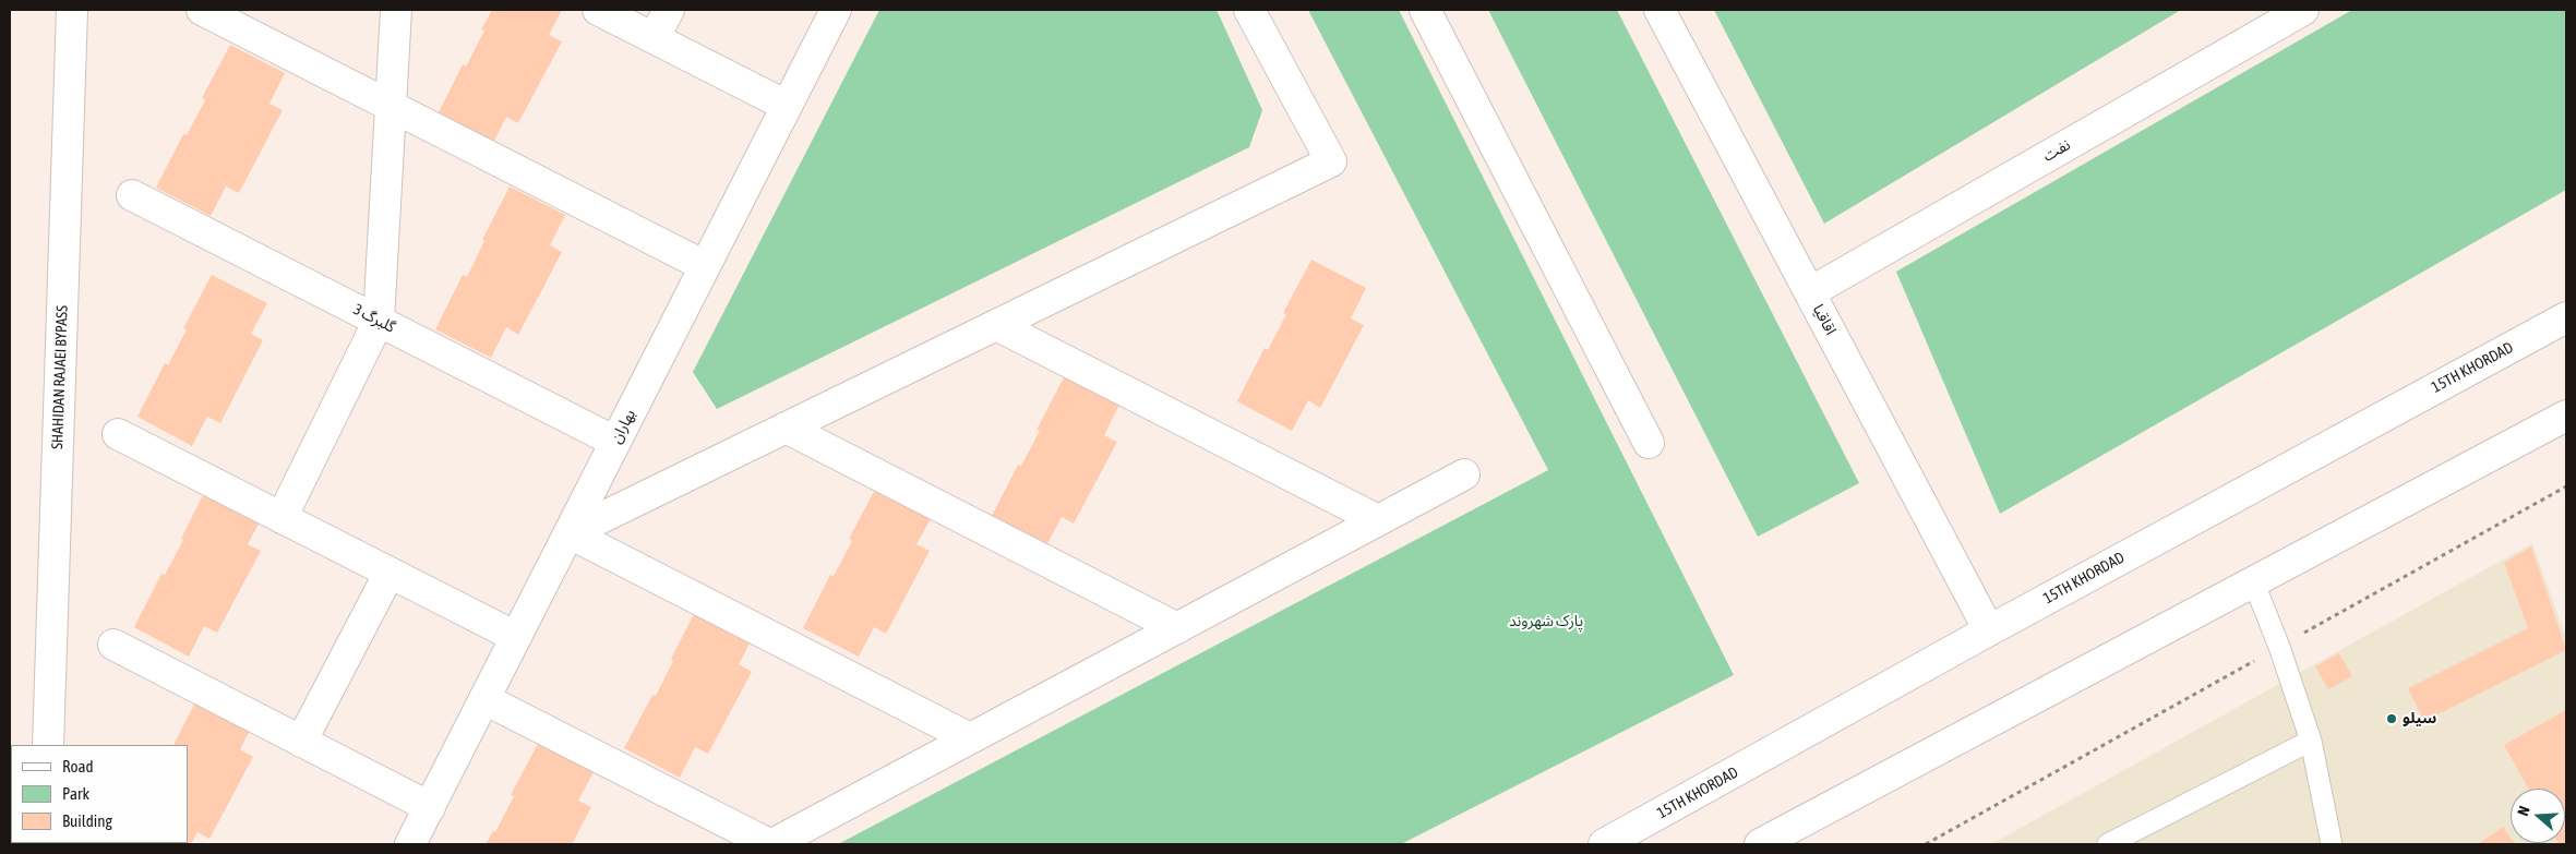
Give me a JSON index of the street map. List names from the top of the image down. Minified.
{"streets":{"street":["نفت","گلبرگ 3","اقاقیا","15TH KHORDAD","SHAHIDAN RAJAEI BYPASS","بهاران"]},"crossings":[["نفت","اقاقیا"],["گلبرگ 3","بهاران"],["اقاقیا","15TH KHORDAD"]],"parks":["پارک شهروند"],"places":["سیلو"],"legend":["Road","Park","Building"],"north":"left"}
